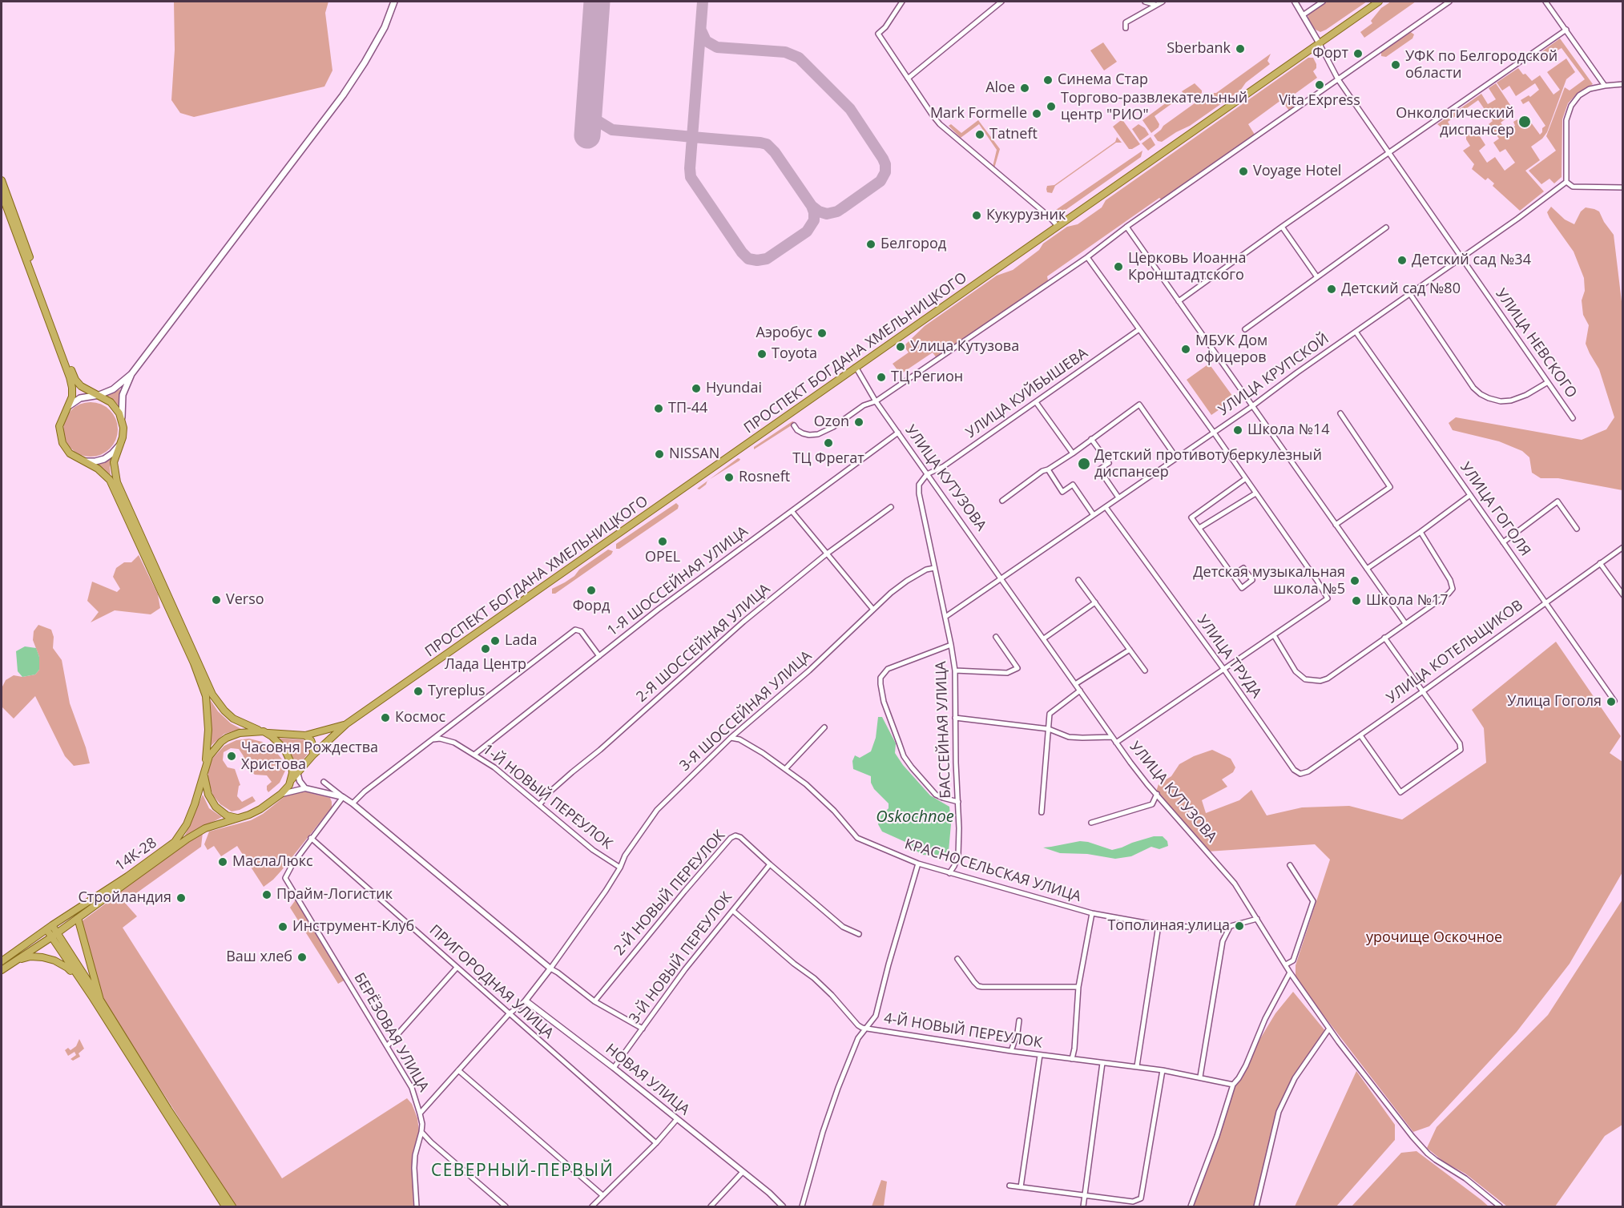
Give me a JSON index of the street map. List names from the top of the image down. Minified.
{"streets":{"main road":["ПРОСПЕКТ БОГДАНА ХМЕЛЬНИЦКОГО","14К-28"],"street":["УЛИЦА НЕВСКОГО","УЛИЦА КРУПСКОЙ","УЛИЦА КУЙБЫШЕВА","УЛИЦА КУТУЗОВА","УЛИЦА ГОГОЛЯ","1-Я ШОССЕЙНАЯ УЛИЦА","2-Я ШОССЕЙНАЯ УЛИЦА","УЛИЦА КОТЕЛЬЩИКОВ","УЛИЦА ТРУДА","3-Я ШОССЕЙНАЯ УЛИЦА","БАССЕЙНАЯ УЛИЦА","1-Й НОВЫЙ ПЕРЕУЛОК","КРАСНОСЕЛЬСКАЯ УЛИЦА","2-Й НОВЫЙ ПЕРЕУЛОК","3-Й НОВЫЙ ПЕРЕУЛОК","ПРИГОРОДНАЯ УЛИЦА","4-Й НОВЫЙ ПЕРЕУЛОК","БЕРЁЗОВАЯ УЛИЦА","НОВАЯ УЛИЦА"]},"crossings":[["УЛИЦА НЕВСКОГО","ПРОСПЕКТ БОГДАНА ХМЕЛЬНИЦКОГО"],["УЛИЦА НЕВСКОГО","УЛИЦА КРУПСКОЙ"],["ПРОСПЕКТ БОГДАНА ХМЕЛЬНИЦКОГО","УЛИЦА КУТУЗОВА"],["ПРОСПЕКТ БОГДАНА ХМЕЛЬНИЦКОГО","14К-28"],["УЛИЦА КРУПСКОЙ","УЛИЦА КУТУЗОВА"],["УЛИЦА КРУПСКОЙ","УЛИЦА ГОГОЛЯ"],["УЛИЦА КРУПСКОЙ","УЛИЦА ТРУДА"],["УЛИЦА КРУПСКОЙ","БАССЕЙНАЯ УЛИЦА"],["УЛИЦА КУЙБЫШЕВА","УЛИЦА КУТУЗОВА"],["УЛИЦА КУЙБЫШЕВА","БАССЕЙНАЯ УЛИЦА"],["УЛИЦА КУТУЗОВА","1-Я ШОССЕЙНАЯ УЛИЦА"],["УЛИЦА КУТУЗОВА","БАССЕЙНАЯ УЛИЦА"],["УЛИЦА КУТУЗОВА","КРАСНОСЕЛЬСКАЯ УЛИЦА"],["УЛИЦА ГОГОЛЯ","УЛИЦА КОТЕЛЬЩИКОВ"],["1-Я ШОССЕЙНАЯ УЛИЦА","1-Й НОВЫЙ ПЕРЕУЛОК"],["2-Я ШОССЕЙНАЯ УЛИЦА","1-Й НОВЫЙ ПЕРЕУЛОК"],["УЛИЦА КОТЕЛЬЩИКОВ","УЛИЦА ТРУДА"],["3-Я ШОССЕЙНАЯ УЛИЦА","БАССЕЙНАЯ УЛИЦА"],["3-Я ШОССЕЙНАЯ УЛИЦА","1-Й НОВЫЙ ПЕРЕУЛОК"],["3-Я ШОССЕЙНАЯ УЛИЦА","КРАСНОСЕЛЬСКАЯ УЛИЦА"],["БАССЕЙНАЯ УЛИЦА","КРАСНОСЕЛЬСКАЯ УЛИЦА"],["2-Й НОВЫЙ ПЕРЕУЛОК","3-Й НОВЫЙ ПЕРЕУЛОК"],["3-Й НОВЫЙ ПЕРЕУЛОК","4-Й НОВЫЙ ПЕРЕУЛОК"],["3-Й НОВЫЙ ПЕРЕУЛОК","НОВАЯ УЛИЦА"],["ПРИГОРОДНАЯ УЛИЦА","БЕРЁЗОВАЯ УЛИЦА"]],"districts":["СЕВЕРНЫЙ-ПЕРВЫЙ"],"water":["Oskochnoe"],"parks":["урочище Оскочное"],"places":["Sberbank","Форт","УФК по Белгородской области","Синема Стар","Vita Express","Aloe","Торгово-развлекательный центр \"РИО\"","Mark Formelle","Онкологический диспансер","Tatneft","Voyage Hotel","Кукурузник","Белгород","Детский сад №34","Церковь Иоанна Кронштадтского","Детский сад №80","Аэробус","Улица Кутузова","МБУК Дом офицеров","Toyota","ТЦ Регион","Hyundai","ТП-44","Ozon","Школа №14","ТЦ Фрегат","NISSAN","Детский противотуберкулезный диспансер","Rosneft","OPEL","Детская музыкальная школа №5","Форд","Verso","Школа №17","Lada","Лада Центр","Tyreplus","Улица Гоголя","Космос","Часовня Рождества Христова","МаслаЛюкс","Прайм-Логистик","Стройландия","Тополиная улица","Инструмент-Клуб","Ваш хлеб"]}
